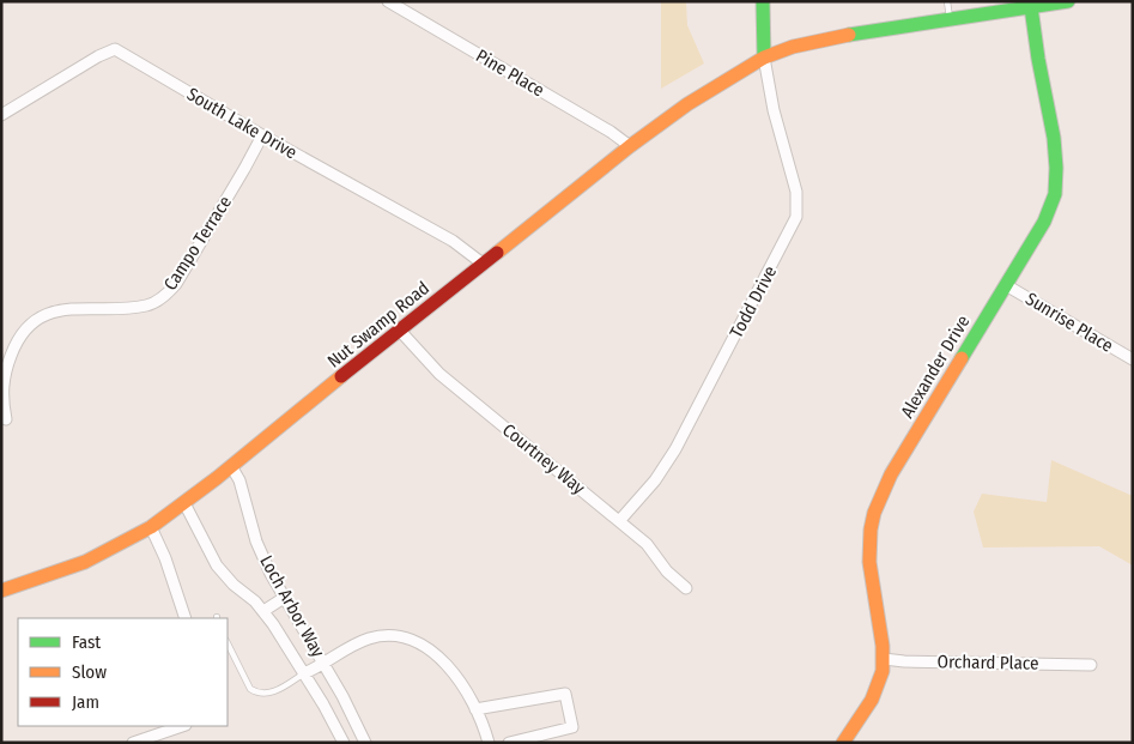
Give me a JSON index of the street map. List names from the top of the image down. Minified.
{"streets":{"main road":["Nut Swamp Road","Alexander Drive"],"street":["Pine Place","South Lake Drive","Campo Terrace","Todd Drive","Sunrise Place","Courtney Way","Loch Arbor Way","Orchard Place"]},"crossings":[["Pine Place","Nut Swamp Road"],["South Lake Drive","Campo Terrace"],["South Lake Drive","Nut Swamp Road"],["Todd Drive","Nut Swamp Road"],["Todd Drive","Courtney Way"],["Sunrise Place","Alexander Drive"],["Nut Swamp Road","Alexander Drive"],["Nut Swamp Road","Courtney Way"],["Nut Swamp Road","Loch Arbor Way"],["Alexander Drive","Orchard Place"]],"legend":["Fast","Slow","Jam"]}
